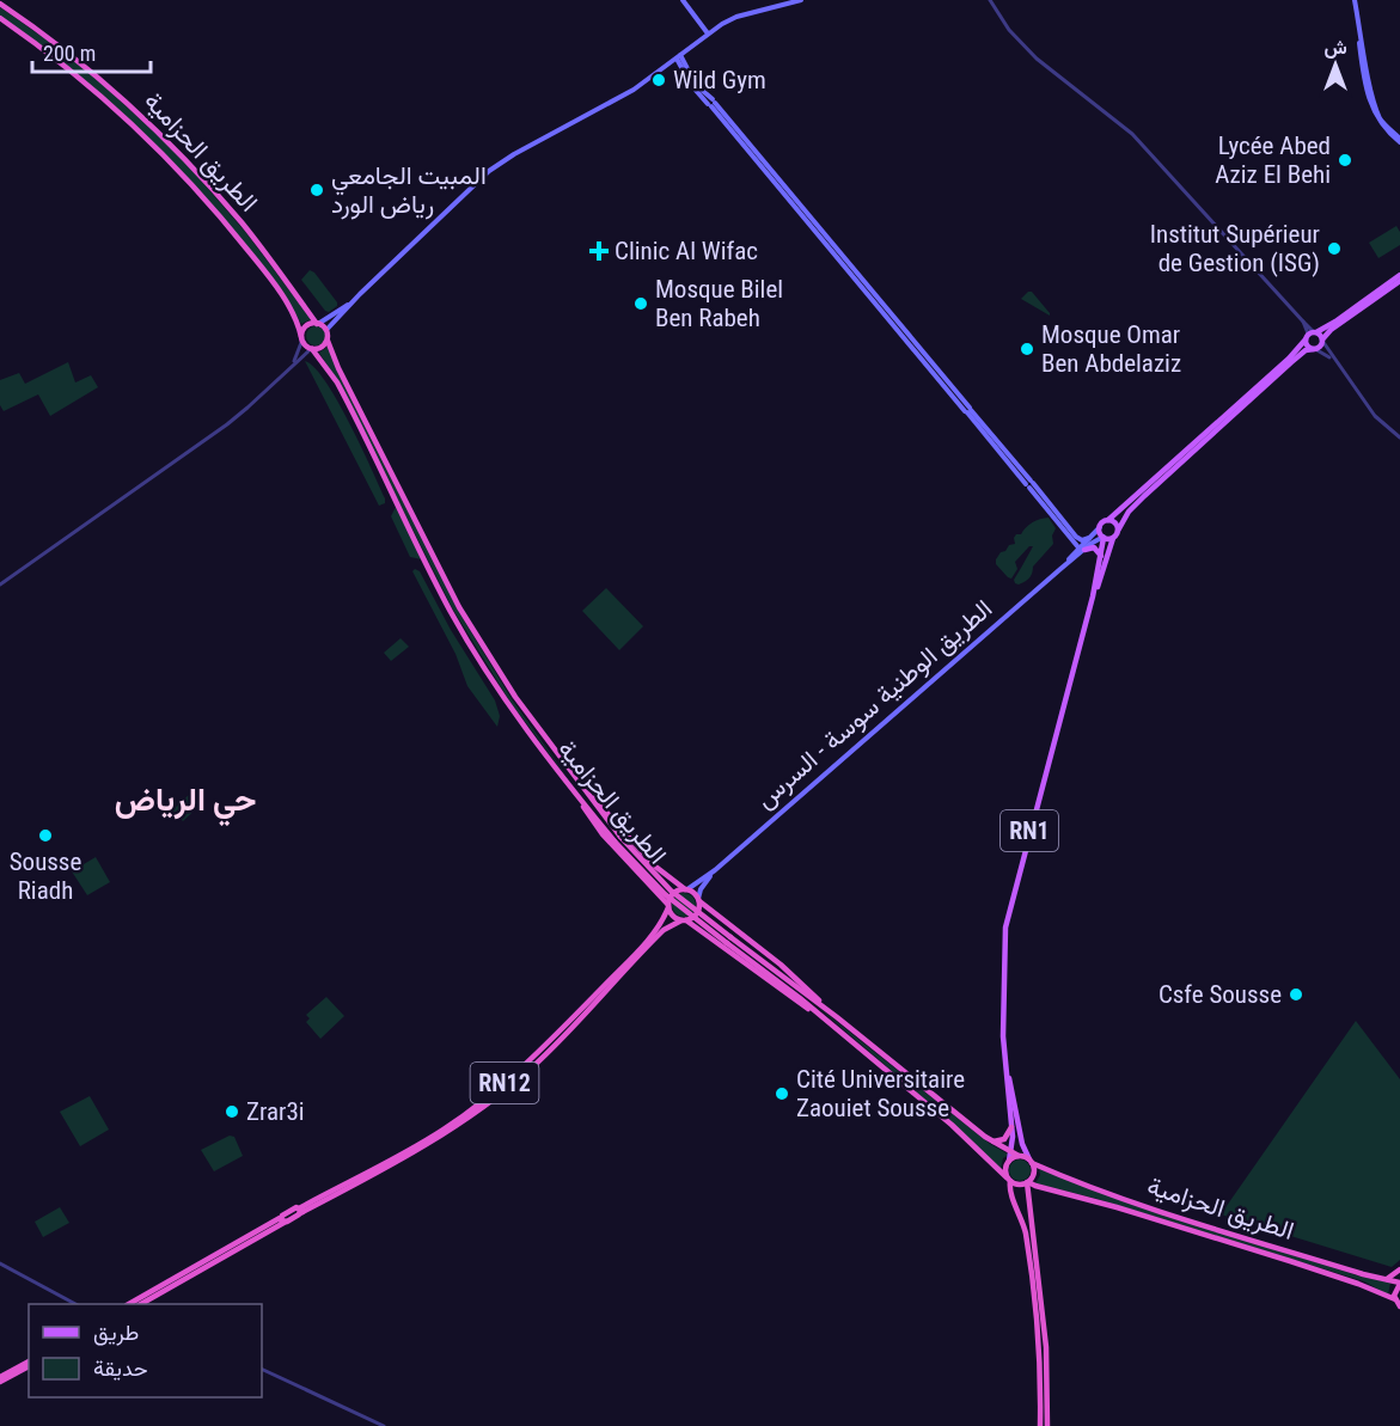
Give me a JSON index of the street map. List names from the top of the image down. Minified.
{"streets":{"highway":["الطريق الحزامية","RN1","RN12"],"main road":["الطريق الوطنية سوسة - السرس"]},"crossings":[["الطريق الحزامية","RN1"],["الطريق الوطنية سوسة - السرس","RN1"],["الطريق الوطنية سوسة - السرس","RN12"]],"districts":["حي الرياض"],"places":{"other":["Wild Gym","Lycée Abed Aziz El Behi","المبيت الجامعي رياض الورد","Institut Supérieur de Gestion (ISG)","Mosque Bilel Ben Rabeh","Mosque Omar Ben Abdelaziz","Sousse Riadh","Csfe Sousse","Cité Universitaire Zaouiet Sousse","Zrar3i"],"health":["Clinic Al Wifac"]},"legend":["طريق","حديقة"],"scale_bar":"200 m","north":"top"}
